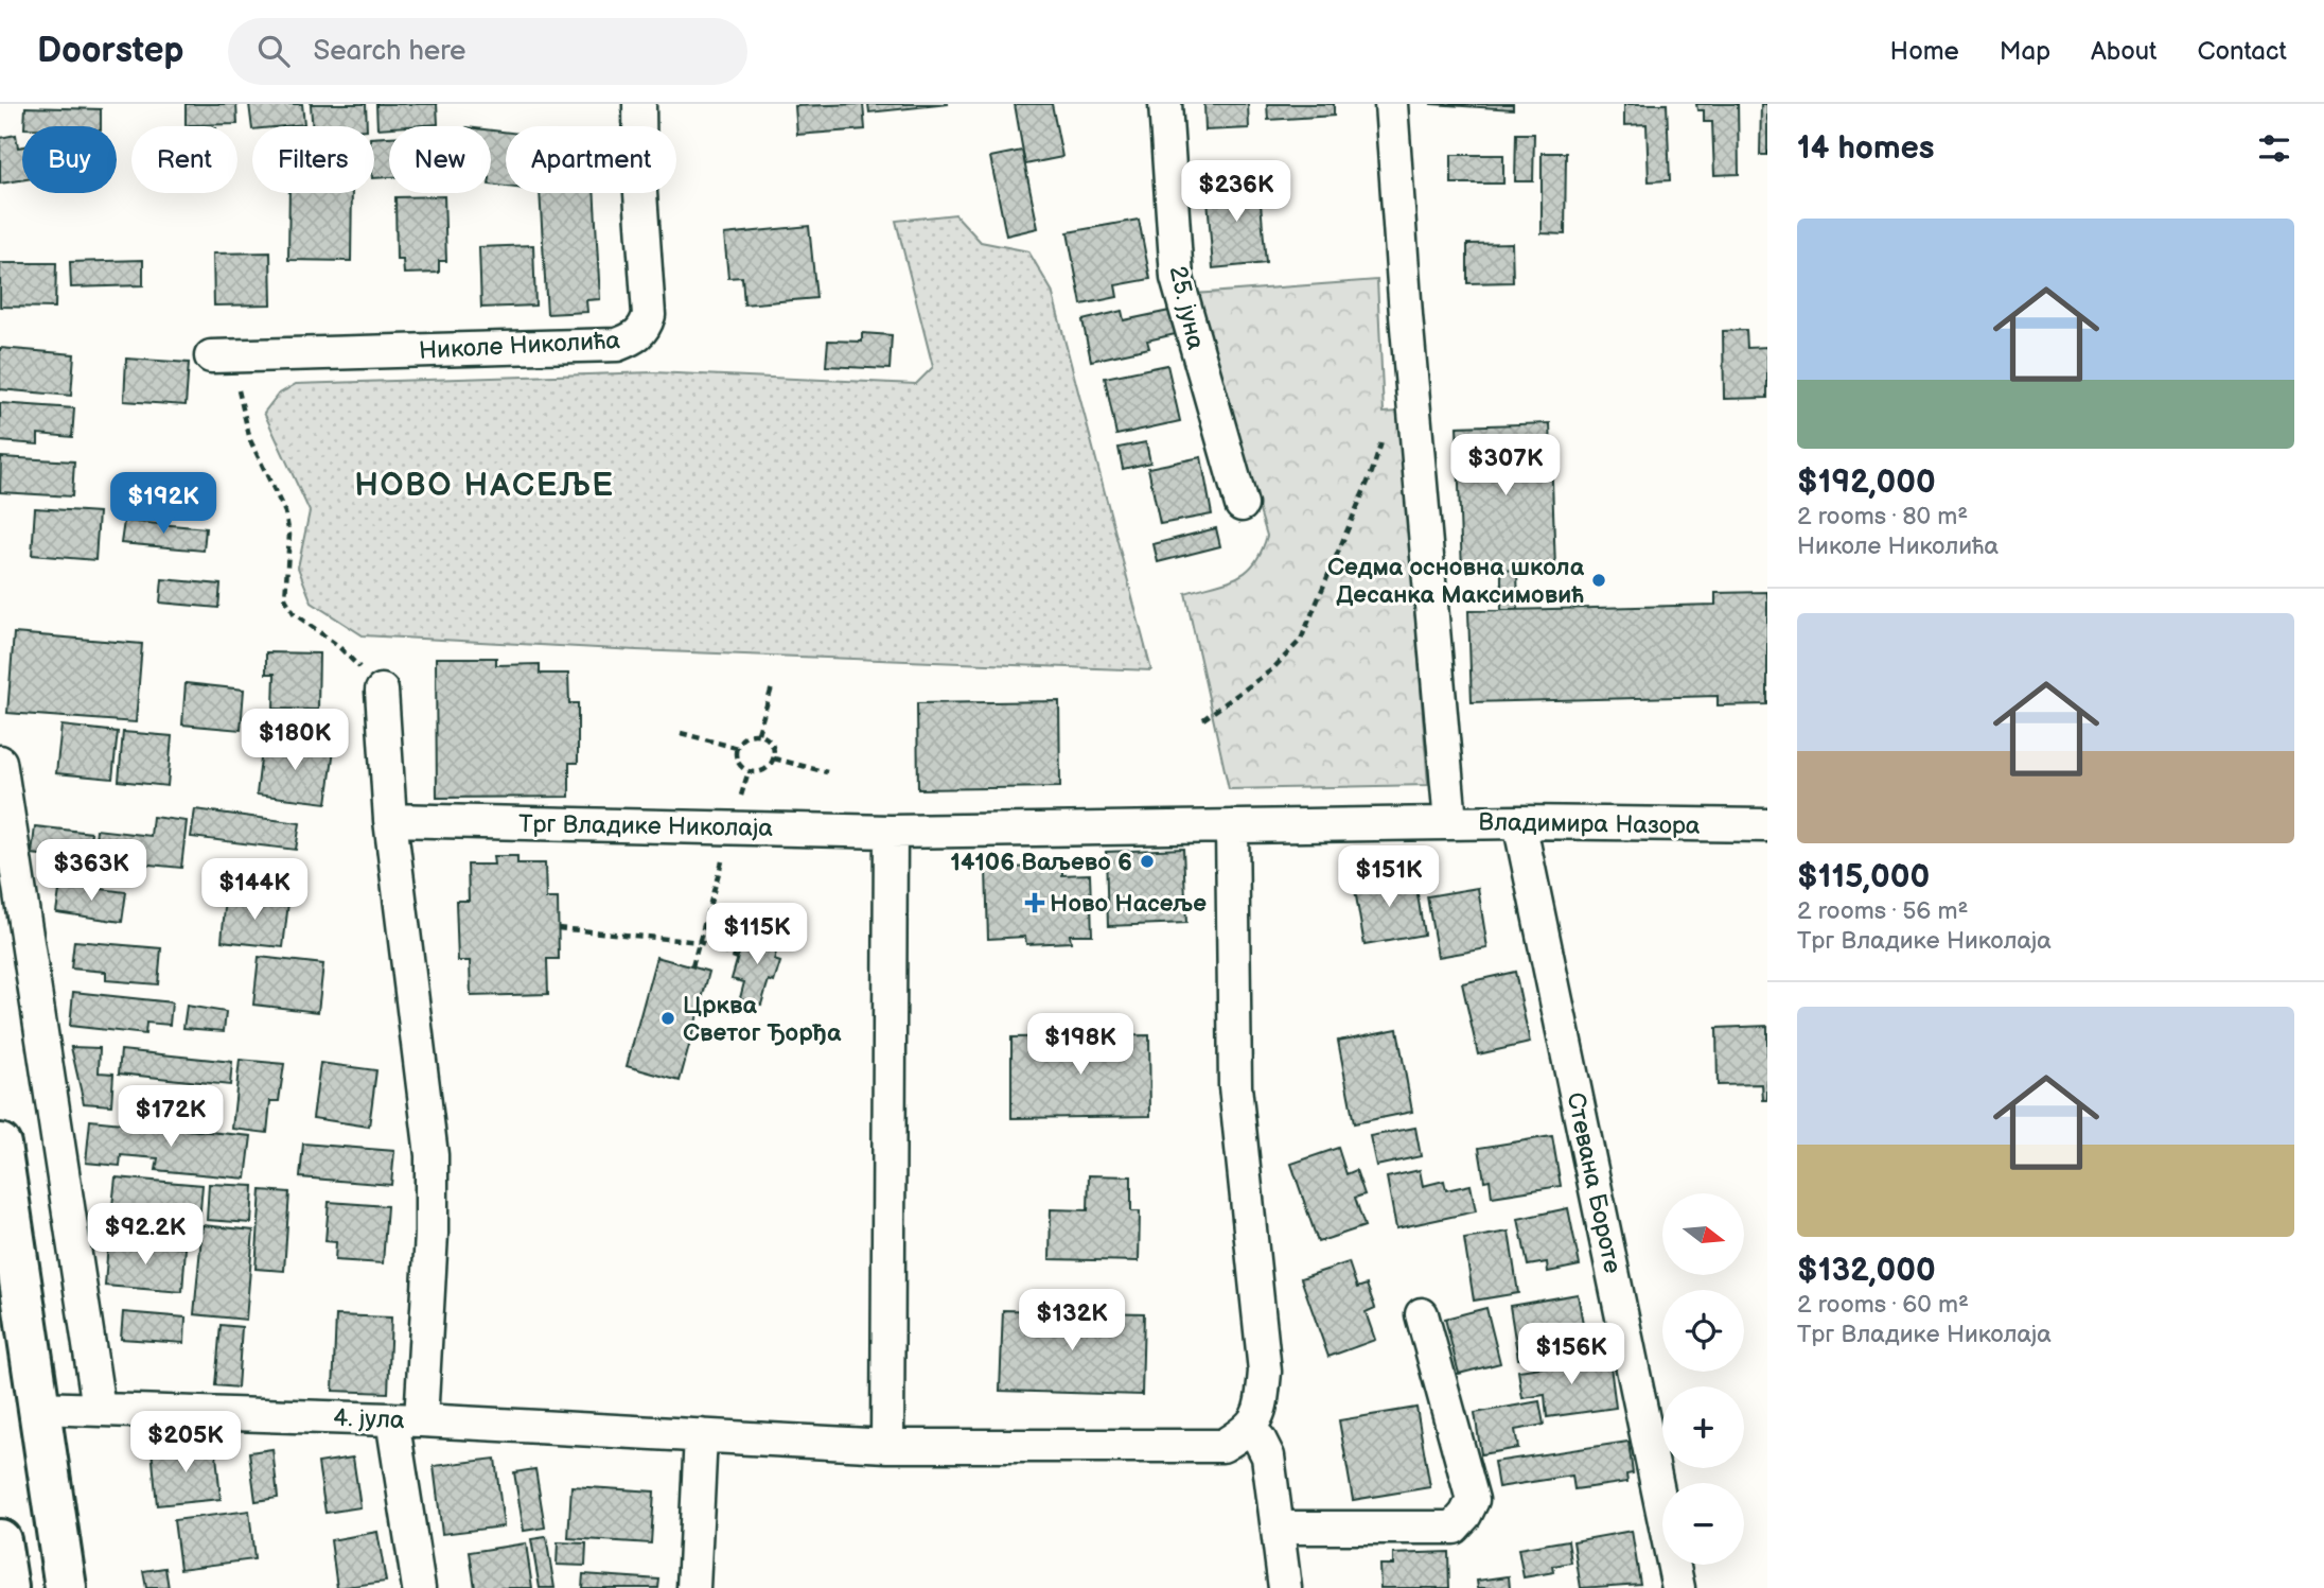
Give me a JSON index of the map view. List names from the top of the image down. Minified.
{"streets":{"street":["25. јуна","Николе Николића","Владимира Назора","Трг Владике Николаја","Стевана Бороте","4. јула"]},"crossings":[["Владимира Назора","Трг Владике Николаја"],["Владимира Назора","Стевана Бороте"]],"districts":["НОВО НАСЕЉЕ"],"places":{"other":["Седма основна школа Десанка Максимовић","14106 Ваљево 6","Црква Светог Ђорђа"],"health":["Ново Насеље"]},"north":"right","page":{"header":"Doorstep","search":"Search here","nav":["Home","Map","About","Contact"],"heading":"14 homes","chip":["Buy","Rent","Filters","New","Apartment"],"price":["$236K","$307K","$192K","$180K","$363K","$151K","$144K","$115K","$198K","$172K","$92.2K","$132K","$156K","$205K"],"list":[{"name":"$192,000","note":"2 rooms · 80 m² · Николе Николића"},{"name":"$115,000","note":"2 rooms · 56 m² · Трг Владике Николаја"},{"name":"$132,000","note":"2 rooms · 60 m² · Трг Владике Николаја"}],"map_buttons":["+","−"]}}
